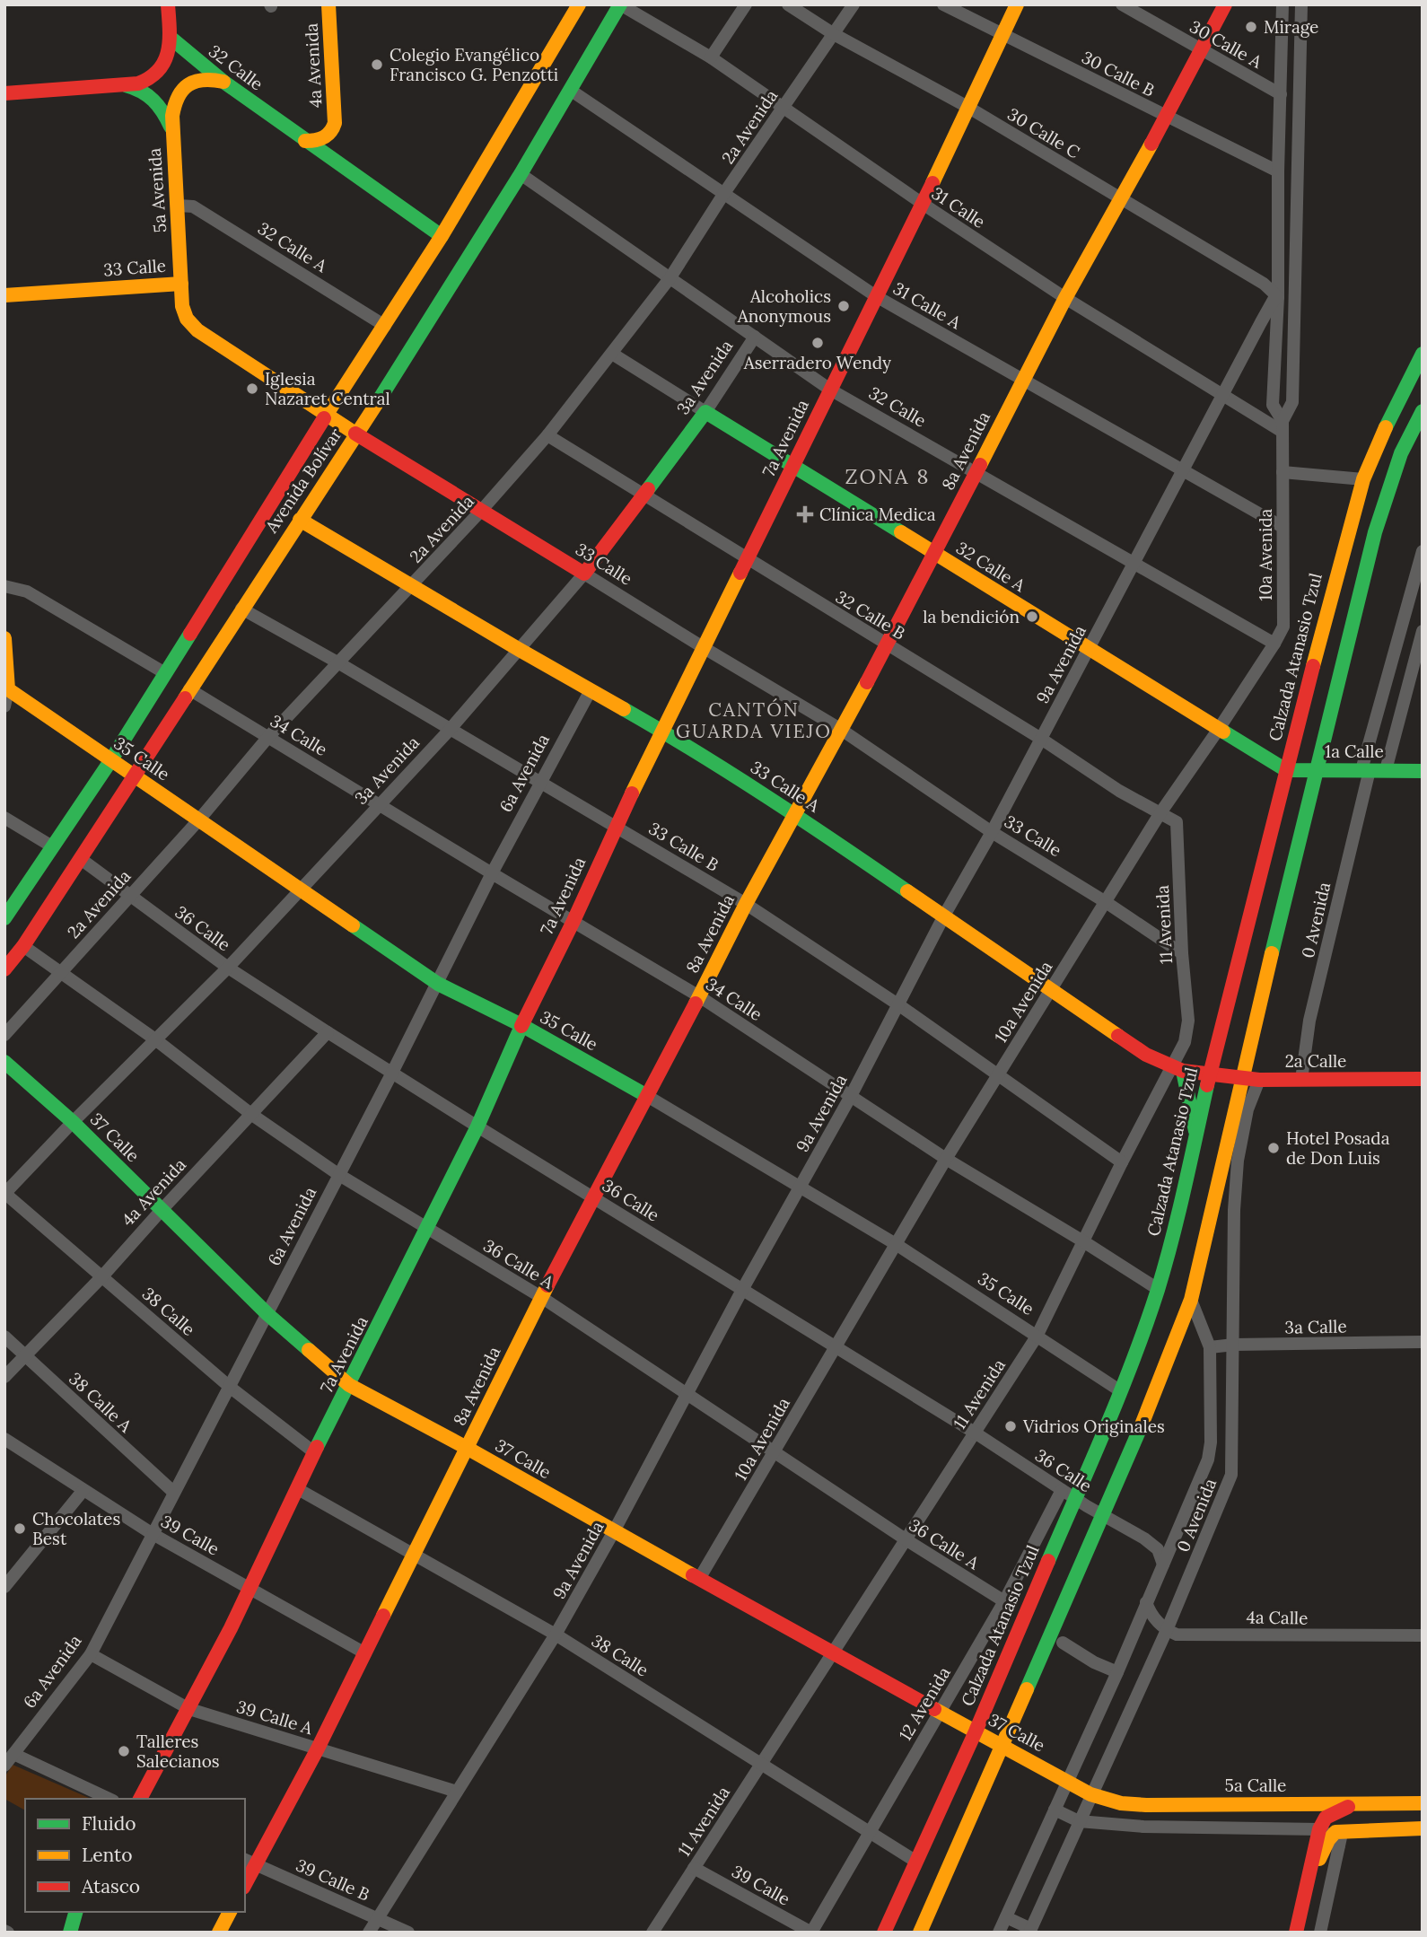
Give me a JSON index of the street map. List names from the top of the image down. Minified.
{"streets":{"main road":["4a Avenida","32 Calle","5a Avenida","32 Calle A","33 Calle","3a Avenida","7a Avenida","8a Avenida","Avenida Bolívar","Calzada Atanasio Tzul","1a Calle","35 Calle","33 Calle A","2a Calle","37 Calle","5a Calle"],"street":["30 Calle A","30 Calle B","2a Avenida","30 Calle C","31 Calle","31 Calle A","10a Avenida","32 Calle B","9a Avenida","34 Calle","6a Avenida","33 Calle B","0 Avenida","11 Avenida","36 Calle","36 Calle A","38 Calle","3a Calle","38 Calle A","39 Calle","4a Calle","12 Avenida","39 Calle A","39 Calle B"]},"crossings":[["30 Calle A","8a Avenida"],["30 Calle A","10a Avenida"],["4a Avenida","32 Calle"],["4a Avenida","36 Calle"],["4a Avenida","37 Calle"],["4a Avenida","36 Calle A"],["4a Avenida","38 Calle"],["4a Avenida","38 Calle A"],["32 Calle","2a Avenida"],["32 Calle","5a Avenida"],["32 Calle","3a Avenida"],["32 Calle","7a Avenida"],["32 Calle","8a Avenida"],["32 Calle","Avenida Bolívar"],["32 Calle","10a Avenida"],["32 Calle","9a Avenida"],["30 Calle B","7a Avenida"],["30 Calle B","8a Avenida"],["30 Calle B","10a Avenida"],["2a Avenida","30 Calle C"],["2a Avenida","31 Calle"],["2a Avenida","32 Calle A"],["2a Avenida","33 Calle"],["2a Avenida","31 Calle A"],["2a Avenida","32 Calle B"],["2a Avenida","34 Calle"],["2a Avenida","35 Calle"],["2a Avenida","33 Calle A"],["2a Avenida","33 Calle B"],["2a Avenida","36 Calle"],["2a Avenida","36 Calle A"],["30 Calle C","7a Avenida"],["30 Calle C","8a Avenida"],["30 Calle C","10a Avenida"],["30 Calle C","9a Avenida"],["5a Avenida","32 Calle A"],["5a Avenida","33 Calle"],["31 Calle","7a Avenida"],["31 Calle","8a Avenida"],["31 Calle","Avenida Bolívar"],["31 Calle","10a Avenida"],["31 Calle","9a Avenida"],["32 Calle A","3a Avenida"],["32 Calle A","7a Avenida"],["32 Calle A","8a Avenida"],["32 Calle A","Avenida Bolívar"],["32 Calle A","10a Avenida"],["32 Calle A","Calzada Atanasio Tzul"],["32 Calle A","9a Avenida"],["32 Calle A","1a Calle"],["33 Calle","3a Avenida"],["33 Calle","7a Avenida"],["33 Calle","8a Avenida"],["33 Calle","Avenida Bolívar"],["33 Calle","10a Avenida"],["33 Calle","9a Avenida"],["33 Calle","11 Avenida"],["31 Calle A","7a Avenida"],["31 Calle A","8a Avenida"],["31 Calle A","Avenida Bolívar"],["31 Calle A","10a Avenida"],["31 Calle A","9a Avenida"],["3a Avenida","32 Calle B"],["3a Avenida","34 Calle"],["3a Avenida","35 Calle"],["3a Avenida","33 Calle A"],["3a Avenida","33 Calle B"],["3a Avenida","36 Calle"],["3a Avenida","37 Calle"],["3a Avenida","36 Calle A"],["3a Avenida","38 Calle"],["7a Avenida","32 Calle B"],["7a Avenida","34 Calle"],["7a Avenida","35 Calle"],["7a Avenida","33 Calle A"],["7a Avenida","33 Calle B"],["7a Avenida","36 Calle"],["7a Avenida","37 Calle"],["7a Avenida","36 Calle A"],["7a Avenida","38 Calle"],["7a Avenida","39 Calle"],["7a Avenida","39 Calle A"],["8a Avenida","32 Calle B"],["8a Avenida","34 Calle"],["8a Avenida","35 Calle"],["8a Avenida","33 Calle A"],["8a Avenida","33 Calle B"],["8a Avenida","36 Calle"],["8a Avenida","37 Calle"],["8a Avenida","36 Calle A"],["8a Avenida","38 Calle"],["8a Avenida","39 Calle"],["8a Avenida","39 Calle A"],["8a Avenida","39 Calle B"],["Avenida Bolívar","34 Calle"],["Avenida Bolívar","35 Calle"],["Avenida Bolívar","33 Calle A"],["Avenida Bolívar","33 Calle B"],["Avenida Bolívar","36 Calle"],["Avenida Bolívar","36 Calle A"],["10a Avenida","32 Calle B"],["10a Avenida","9a Avenida"],["10a Avenida","34 Calle"],["10a Avenida","35 Calle"],["10a Avenida","33 Calle A"],["10a Avenida","33 Calle B"],["10a Avenida","36 Calle"],["10a Avenida","37 Calle"],["10a Avenida","36 Calle A"],["32 Calle B","9a Avenida"],["32 Calle B","11 Avenida"],["Calzada Atanasio Tzul","34 Calle"],["Calzada Atanasio Tzul","1a Calle"],["Calzada Atanasio Tzul","35 Calle"],["Calzada Atanasio Tzul","33 Calle A"],["Calzada Atanasio Tzul","36 Calle"],["Calzada Atanasio Tzul","2a Calle"],["Calzada Atanasio Tzul","37 Calle"],["Calzada Atanasio Tzul","38 Calle"],["Calzada Atanasio Tzul","12 Avenida"],["9a Avenida","34 Calle"],["9a Avenida","35 Calle"],["9a Avenida","33 Calle A"],["9a Avenida","33 Calle B"],["9a Avenida","36 Calle"],["9a Avenida","37 Calle"],["9a Avenida","36 Calle A"],["9a Avenida","38 Calle"],["9a Avenida","39 Calle A"],["9a Avenida","39 Calle B"],["34 Calle","6a Avenida"],["34 Calle","11 Avenida"],["1a Calle","0 Avenida"],["35 Calle","6a Avenida"],["35 Calle","11 Avenida"],["6a Avenida","33 Calle A"],["6a Avenida","33 Calle B"],["6a Avenida","36 Calle"],["6a Avenida","37 Calle"],["6a Avenida","36 Calle A"],["6a Avenida","38 Calle"],["6a Avenida","38 Calle A"],["6a Avenida","39 Calle"],["6a Avenida","39 Calle A"],["33 Calle A","11 Avenida"],["33 Calle A","2a Calle"],["33 Calle B","11 Avenida"],["0 Avenida","36 Calle"],["0 Avenida","2a Calle"],["0 Avenida","37 Calle"],["0 Avenida","3a Calle"],["0 Avenida","4a Calle"],["0 Avenida","5a Calle"],["11 Avenida","36 Calle"],["11 Avenida","37 Calle"],["11 Avenida","36 Calle A"],["11 Avenida","38 Calle"],["11 Avenida","39 Calle"],["36 Calle","12 Avenida"],["37 Calle","12 Avenida"],["37 Calle","5a Calle"],["36 Calle A","12 Avenida"],["38 Calle","12 Avenida"],["39 Calle","12 Avenida"]],"districts":["ZONA 8","CANTÓN GUARDA VIEJO"],"places":{"other":["Mirage","Colegio Evangélico Francisco G. Penzotti","Alcoholics Anonymous","Aserradero Wendy","Iglesia Nazaret Central","la bendición","Hotel Posada de Don Luis","Vidrios Originales","Chocolates Best","Talleres Salecianos"],"health":["Clínica Medica"]},"legend":["Fluido","Lento","Atasco"]}
